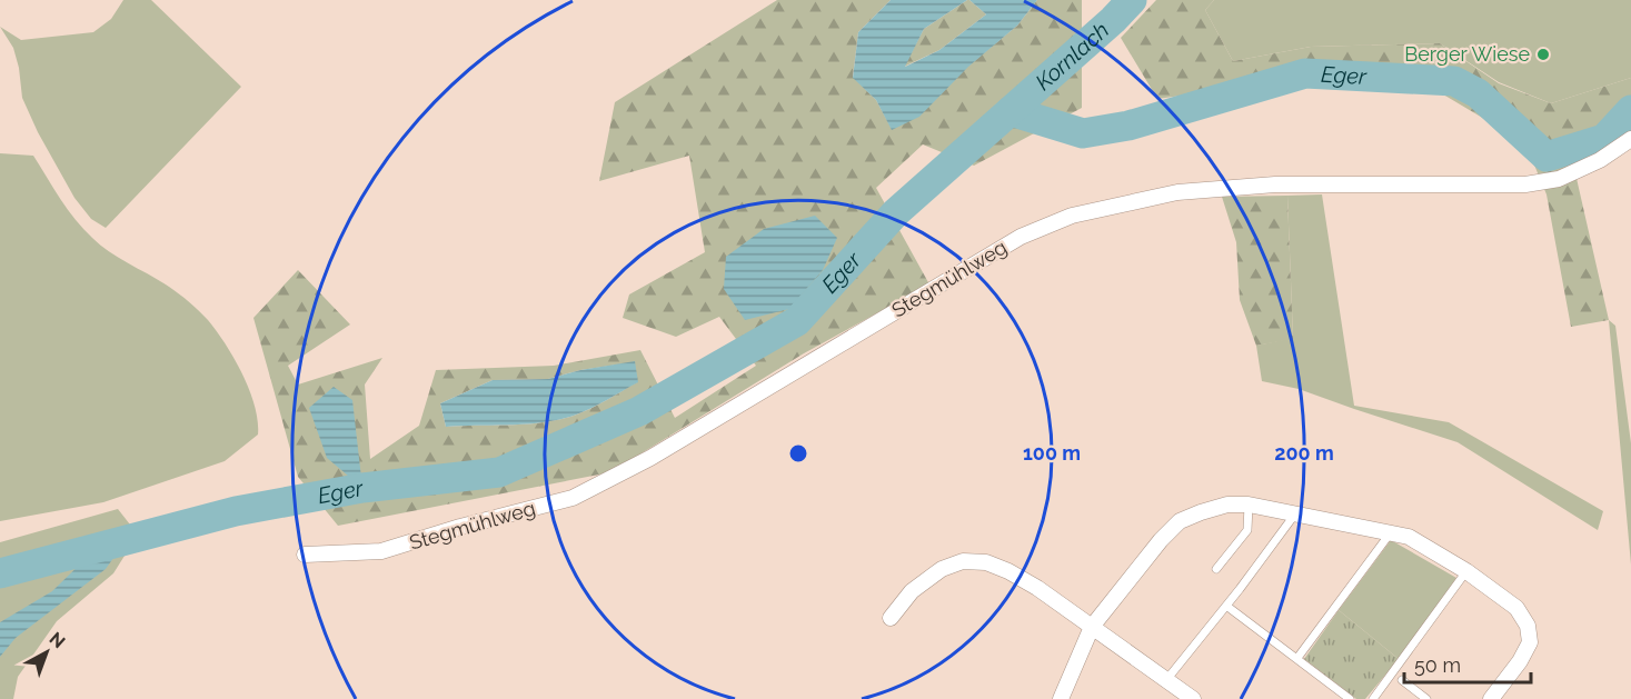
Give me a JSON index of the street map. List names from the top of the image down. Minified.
{"streets":{"street":["Stegmühlweg"]},"water":["Kornlach","Eger"],"places":["Berger Wiese"],"scale_bar":"50 m","north":"top right","rings":["100 m","200 m"]}
